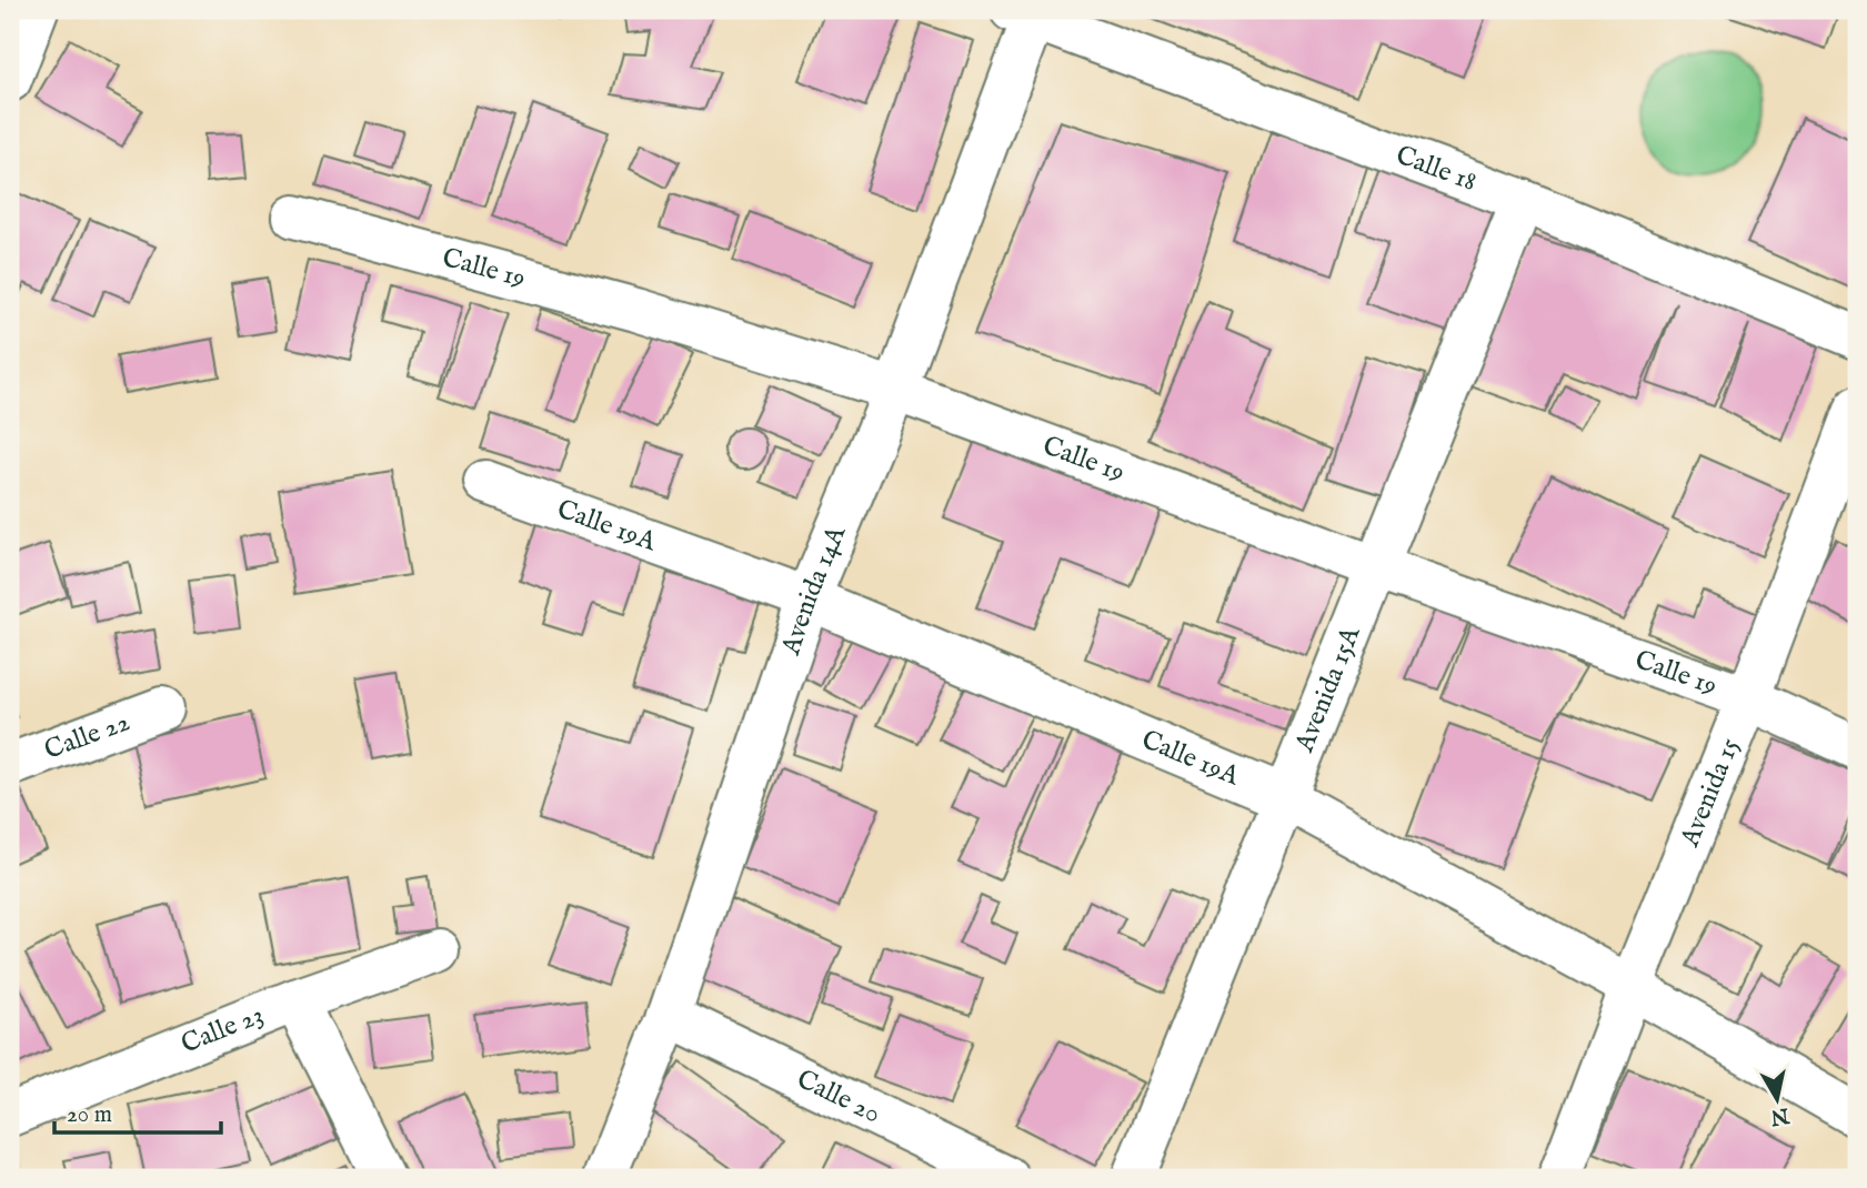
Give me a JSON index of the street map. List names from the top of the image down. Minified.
{"streets":{"street":["Calle 18","Calle 19","Calle 19A","Avenida 14A","Avenida 15A","Calle 22","Avenida 15","Calle 23","Calle 20"]},"crossings":[["Calle 18","Avenida 14A"],["Calle 18","Avenida 15A"],["Calle 19","Avenida 14A"],["Calle 19","Avenida 15A"],["Calle 19","Avenida 15"],["Calle 19A","Avenida 14A"],["Calle 19A","Avenida 15A"],["Calle 19A","Avenida 15"],["Avenida 14A","Calle 20"]],"scale_bar":"20 m","north":"bottom"}
